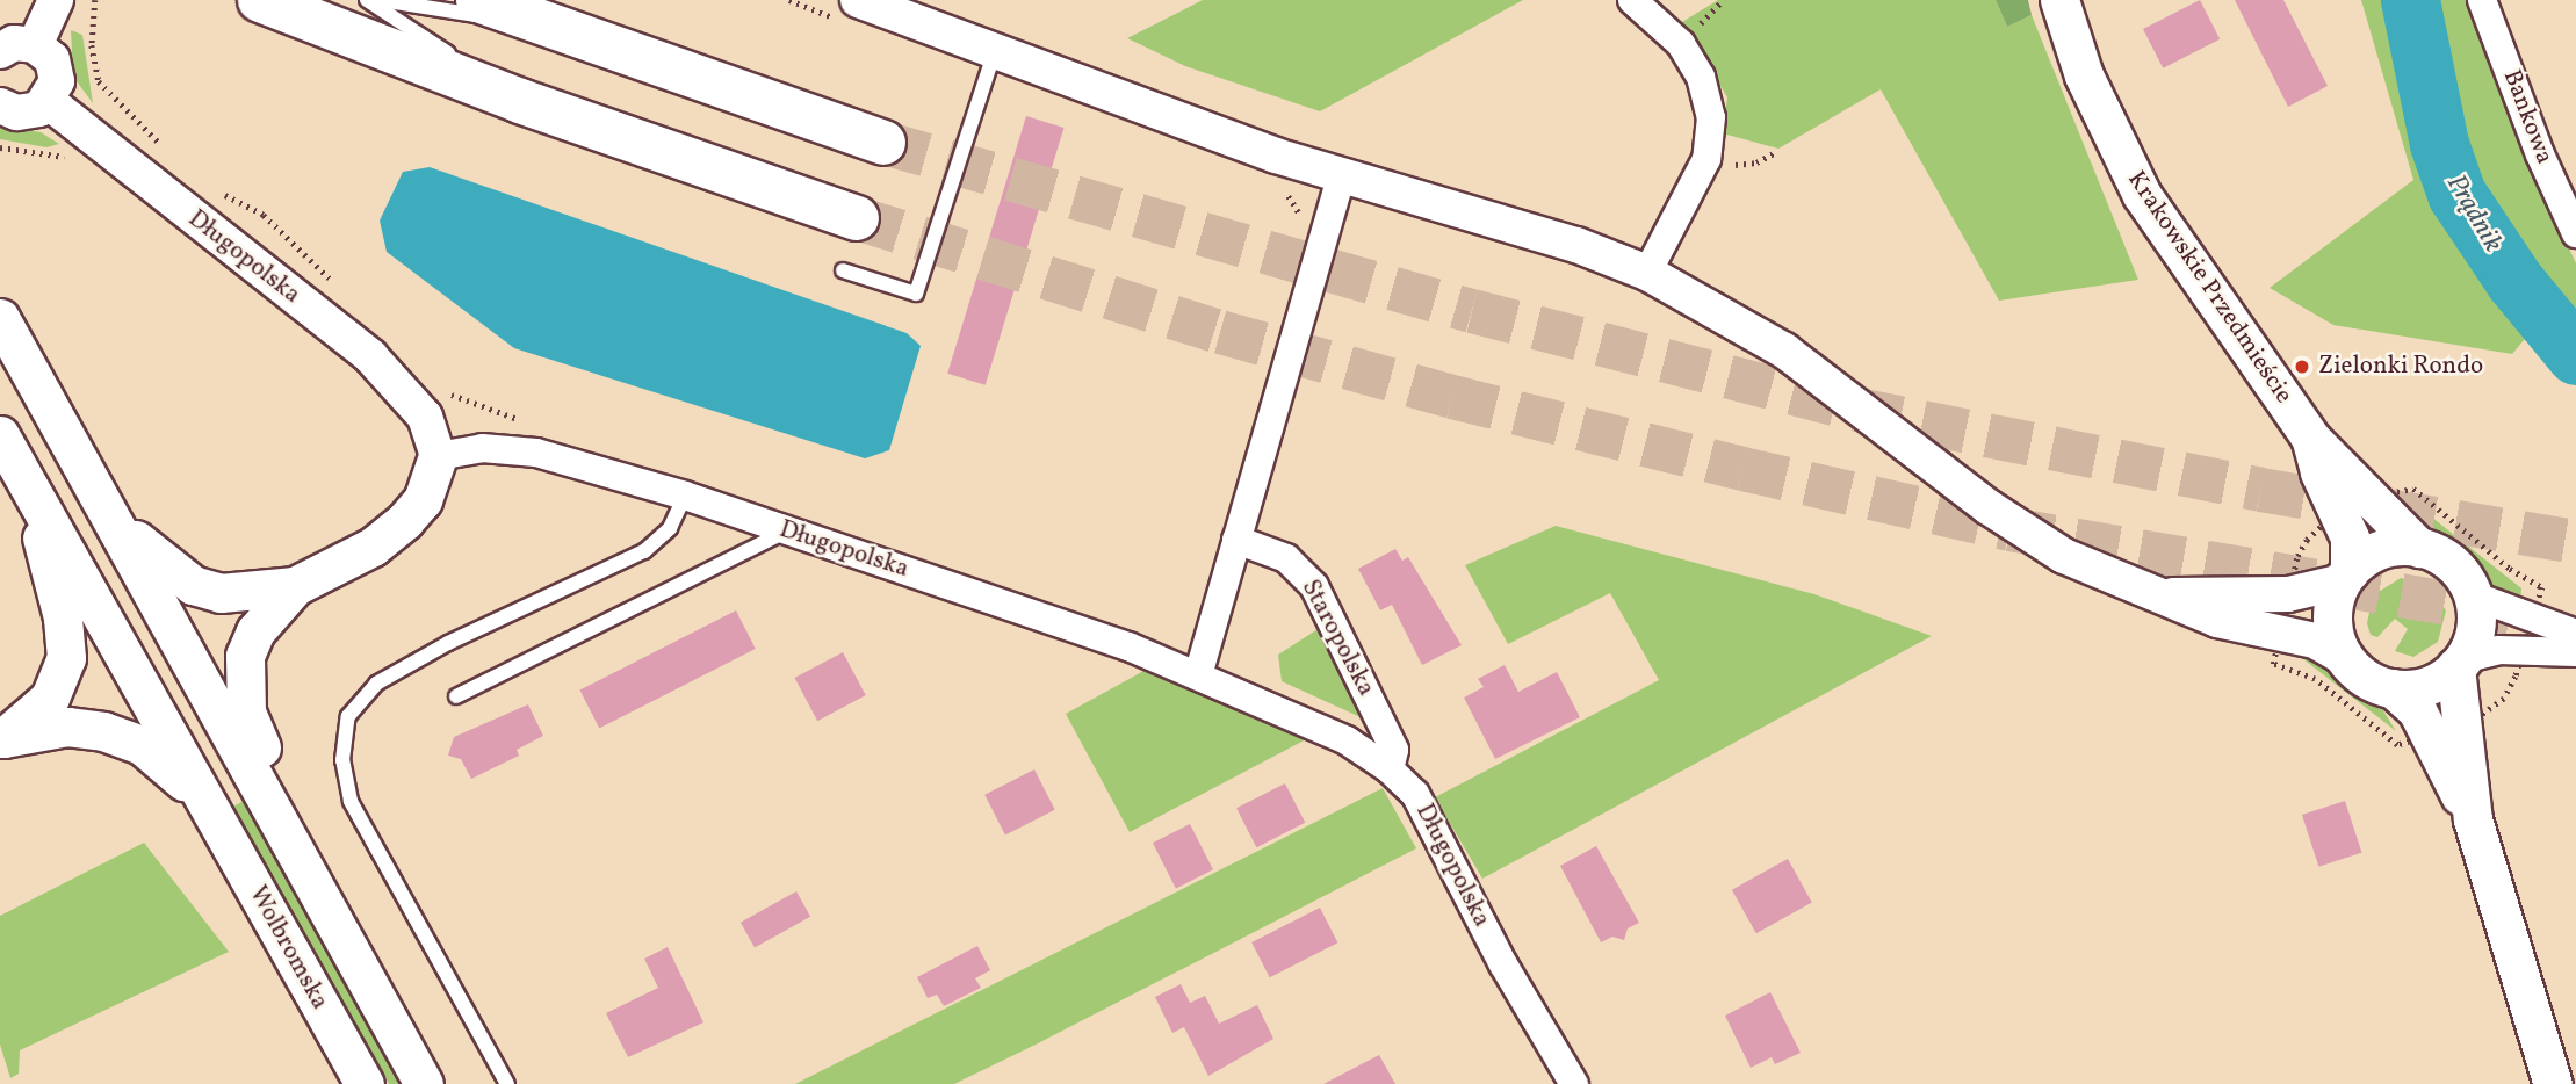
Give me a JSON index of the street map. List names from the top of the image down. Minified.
{"streets":{"main road":["Krakowskie Przedmieście","Wolbromska"],"street":["Bankowa","Długopolska","Staropolska"]},"crossings":[["Długopolska","Staropolska"]],"water":["Prądnik"],"places":["Zielonki Rondo"]}
